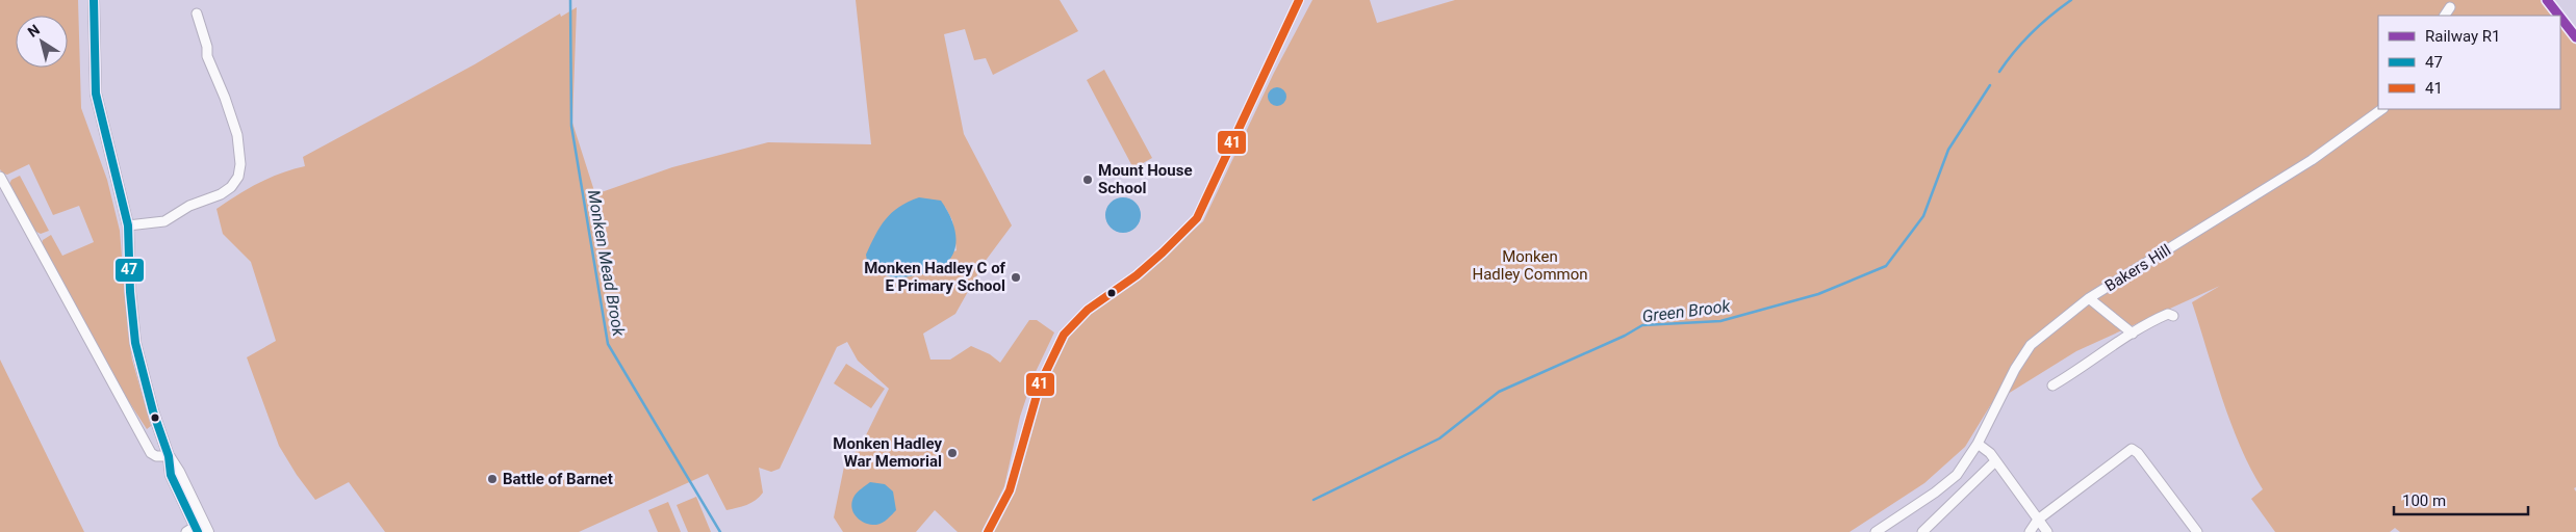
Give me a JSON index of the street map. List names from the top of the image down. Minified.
{"streets":{"street":["Bakers Hill"]},"water":["Monken Mead Brook","Green Brook"],"parks":["Monken Hadley Common"],"places":["Mount House School","Monken Hadley C of E Primary School","Monken Hadley War Memorial","Battle of Barnet"],"lines":["rail line R1","transit line 47","transit line 41"],"legend":["Railway R1","47","41"],"scale_bar":"100 m","north":"top left"}
